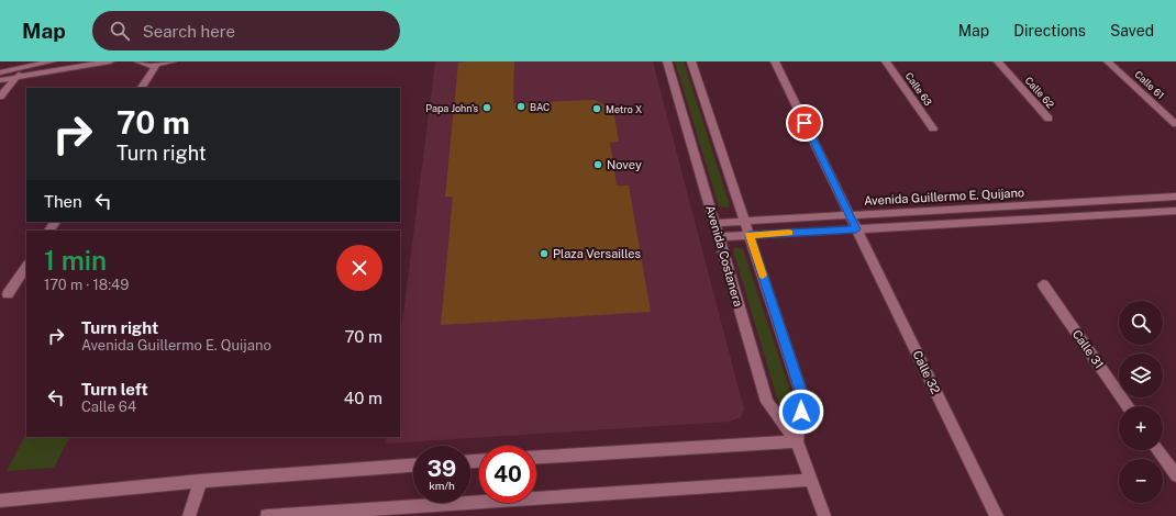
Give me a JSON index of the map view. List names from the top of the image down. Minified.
{"streets":{"street":["Calle 61","Calle 63","Calle 62","Avenida Guillermo E. Quijano","Avenida Costanera","Calle 31","Calle 32"]},"crossings":[["Avenida Guillermo E. Quijano","Avenida Costanera"],["Avenida Guillermo E. Quijano","Calle 32"]],"places":["BAC","Papa John's","Metro X","Novey","Plaza Versailles"],"page":{"header":"Map","search":"Search here","nav":["Map","Directions","Saved"],"turn":["70 m","Turn right"],"then":"Then","heading":["1 min","170 m · 18:49"],"map_buttons":["+","−"],"list":[{"name":"Turn right","note":"Avenida Guillermo E. Quijano","value":"70 m"},{"name":"Turn left","note":"Calle 64","value":"40 m"}],"speed":"39 km/h","limit":"40"}}
